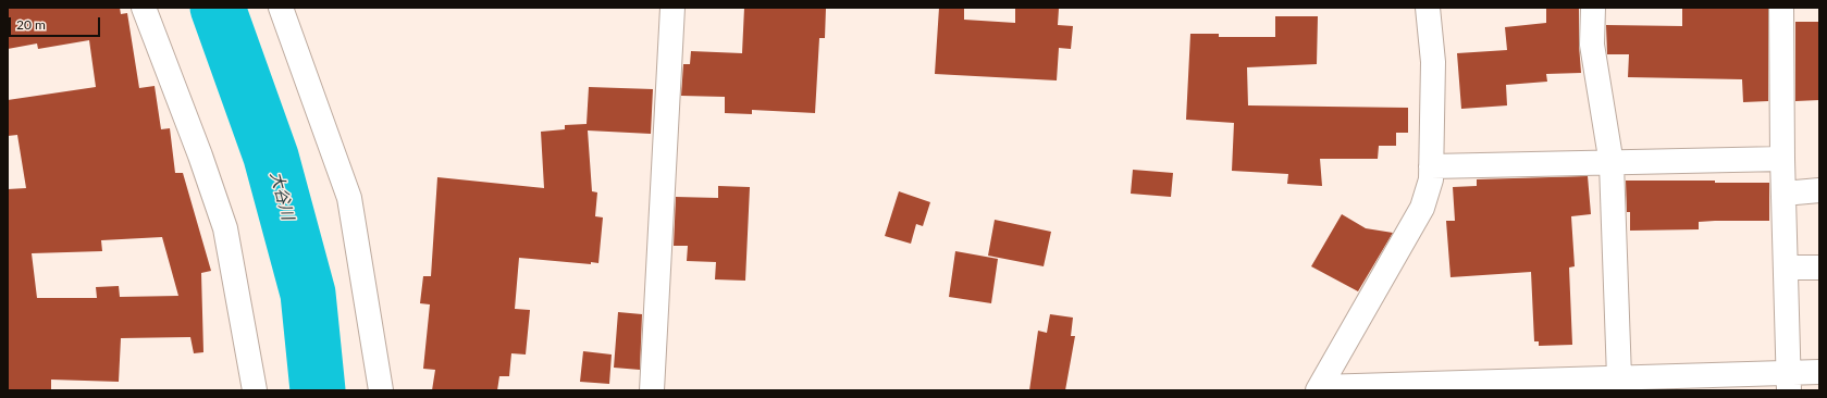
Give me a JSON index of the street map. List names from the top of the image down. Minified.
{"water":["大谷川"],"scale_bar":"20 m"}
